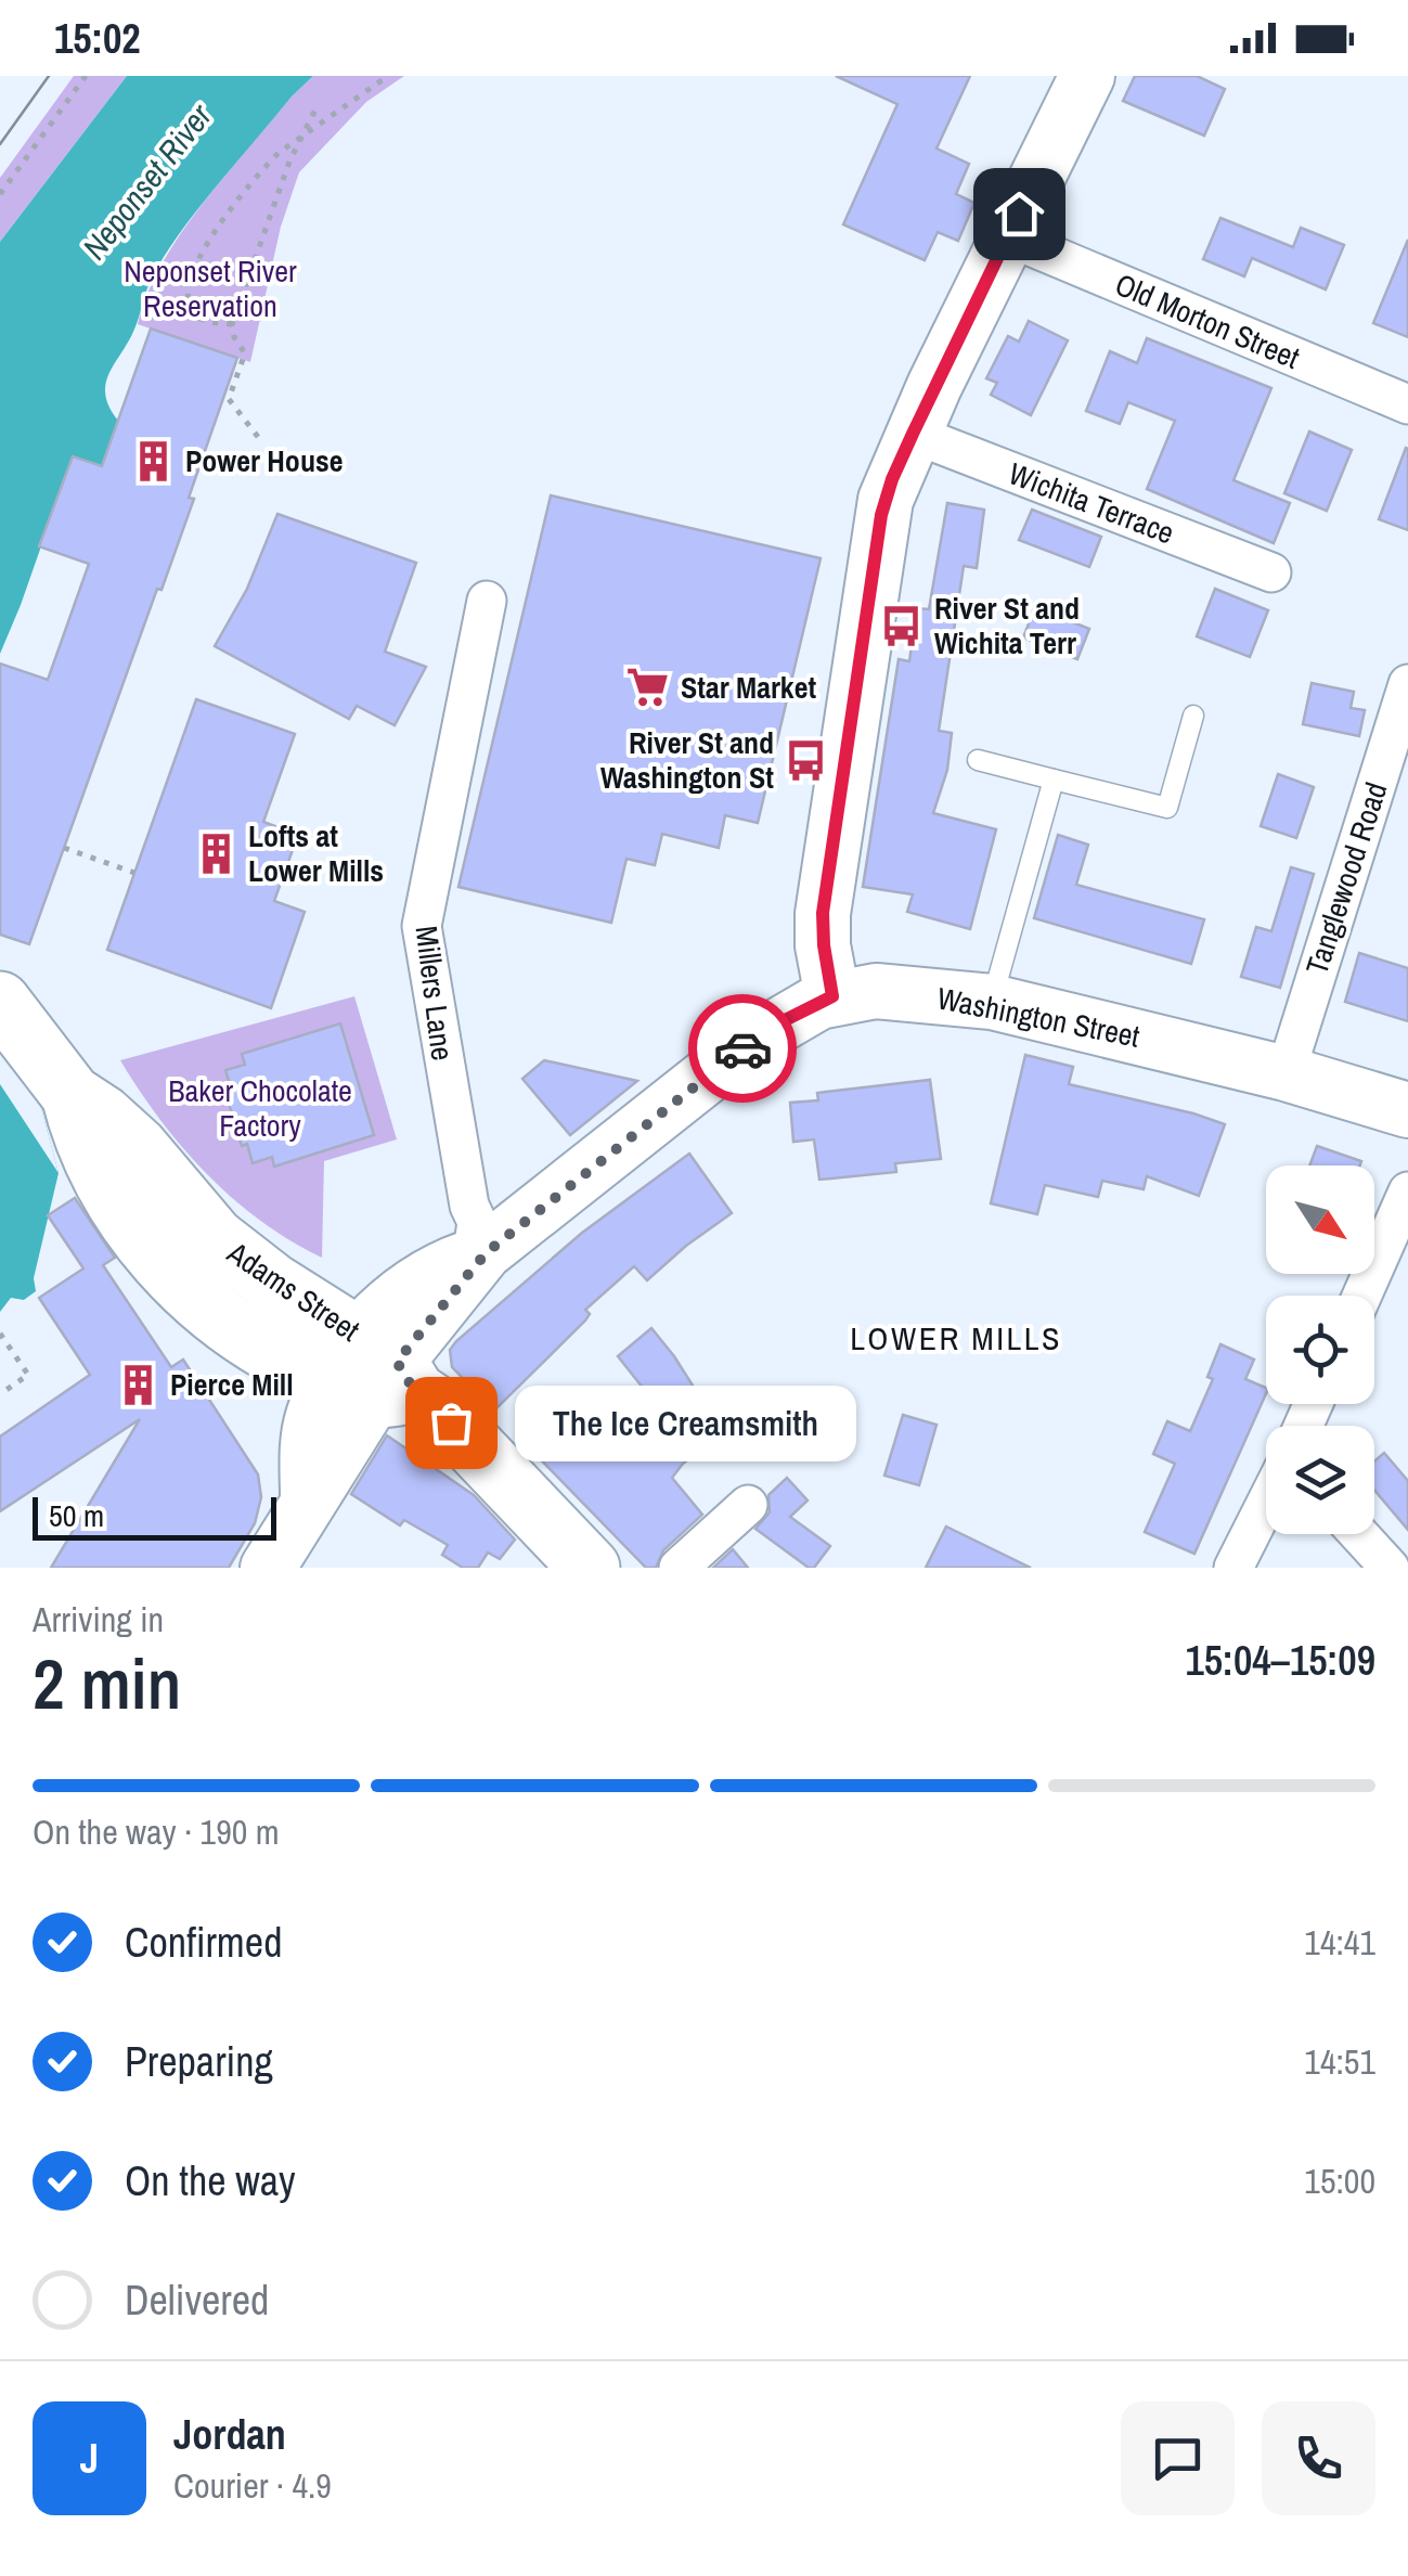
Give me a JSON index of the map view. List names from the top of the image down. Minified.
{"streets":{"main road":["Washington Street","Adams Street"],"street":["Old Morton Street","Wichita Terrace","Tanglewood Road","Millers Lane"]},"crossings":[["Tanglewood Road","Washington Street"],["Millers Lane","Washington Street"],["Washington Street","Adams Street"]],"districts":["LOWER MILLS"],"water":["Neponset River"],"parks":["Neponset River Reservation","Baker Chocolate Factory"],"places":{"building":["Power House","Lofts at Lower Mills","Pierce Mill"],"bus stop":["River St and Wichita Terr","River St and Washington St"],"supermarket":["Star Market"],"other":["The Ice Creamsmith"]},"scale_bar":"50 m","north":"bottom right","page":{"status":"15:02","bubble":"The Ice Creamsmith","scale":"50 m","heading":["2 min","Arriving in","15:04–15:09"],"panel":["Jordan","Courier · 4.9"],"bar":"On the way · 190 m","list":[["Confirmed","14:41"],["Preparing","14:51"],["On the way","15:00"],"Delivered"],"round":"J"}}
